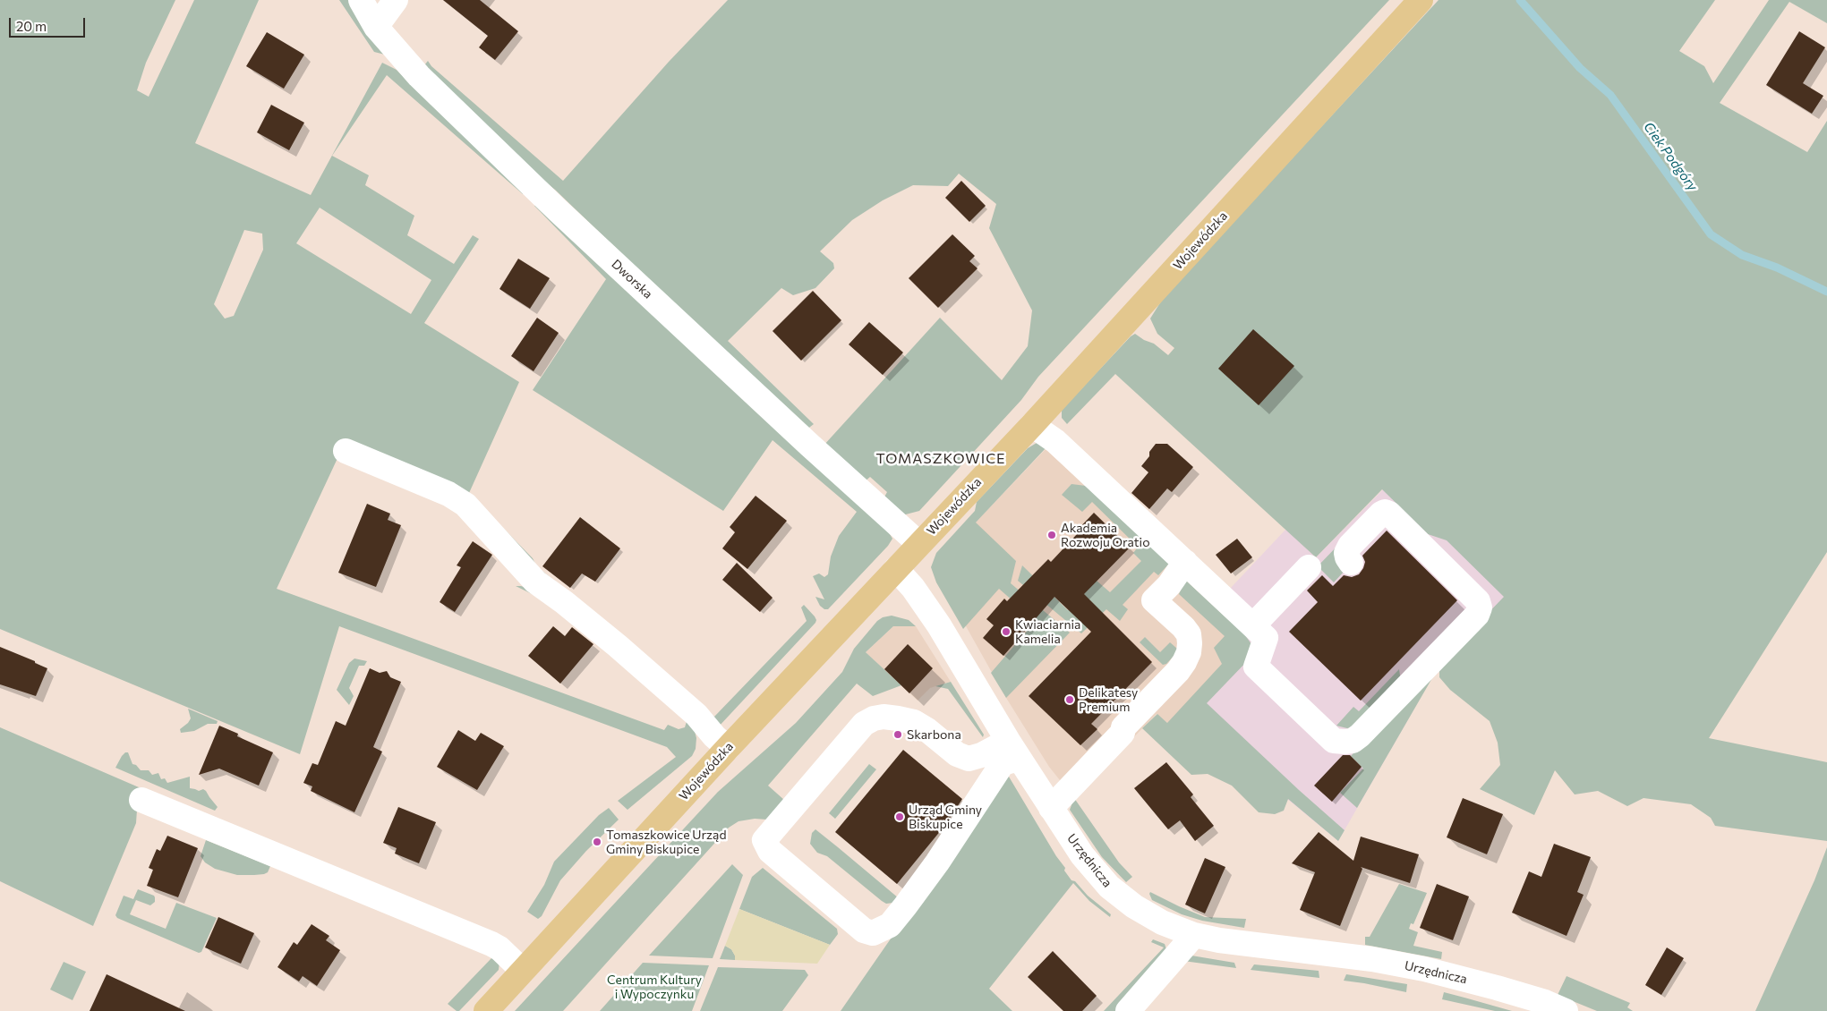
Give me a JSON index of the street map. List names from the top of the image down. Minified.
{"streets":{"main road":["Wojewódzka"],"street":["Dworska","Urzędnicza"]},"crossings":[["Wojewódzka","Dworska"],["Wojewódzka","Urzędnicza"]],"districts":["TOMASZKOWICE"],"water":["Ciek Podgóry"],"parks":["Centrum Kultury i Wypoczynku"],"places":["Akademia Rozwoju Oratio","Kwiaciarnia Kamelia","Delikatesy Premium","Skarbona","Urząd Gminy Biskupice","Tomaszkowice Urząd Gminy Biskupice"],"scale_bar":"20 m"}
